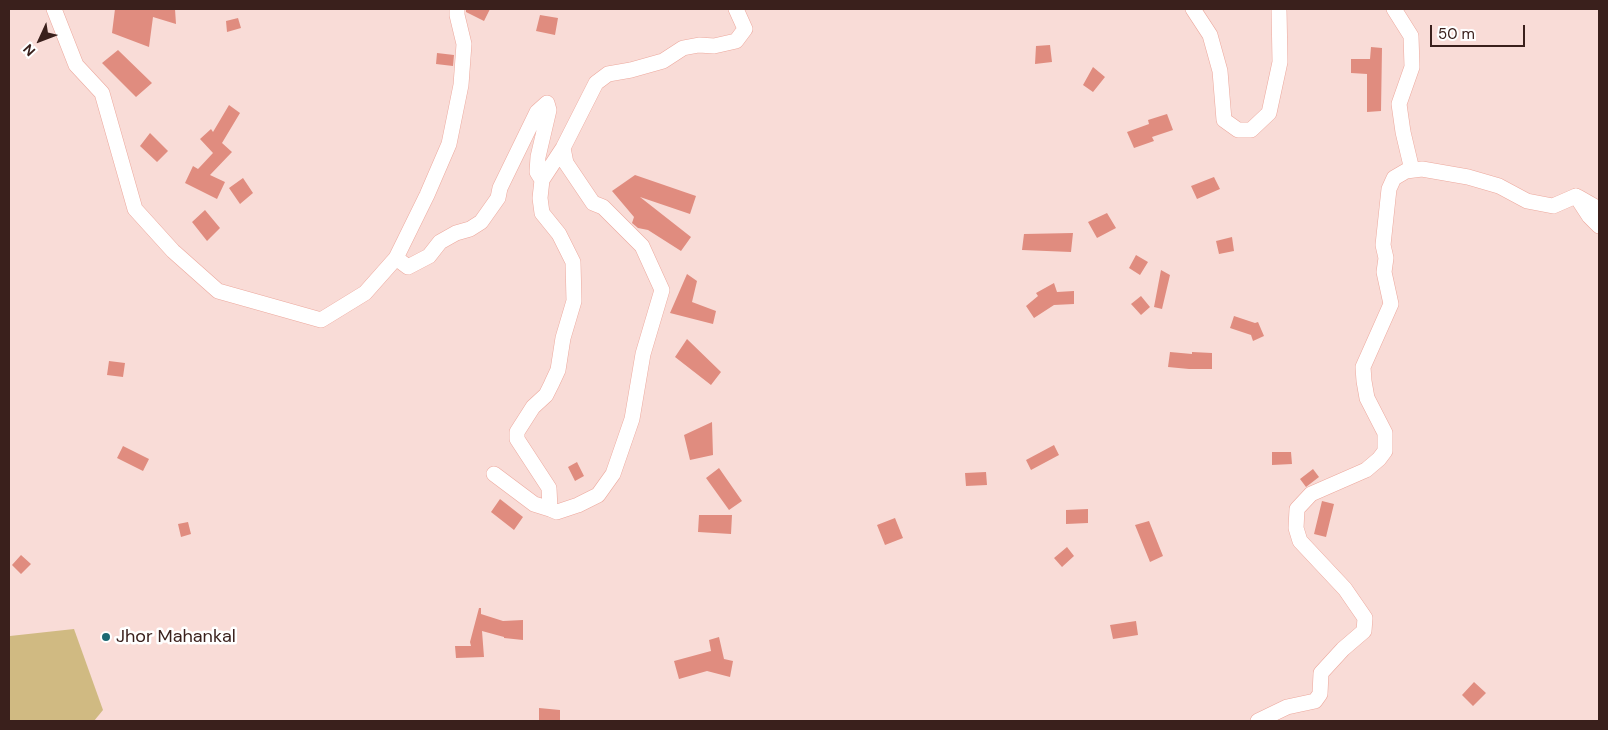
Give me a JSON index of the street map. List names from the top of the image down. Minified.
{"places":["Jhor Mahankal"],"scale_bar":"50 m","north":"bottom left"}
